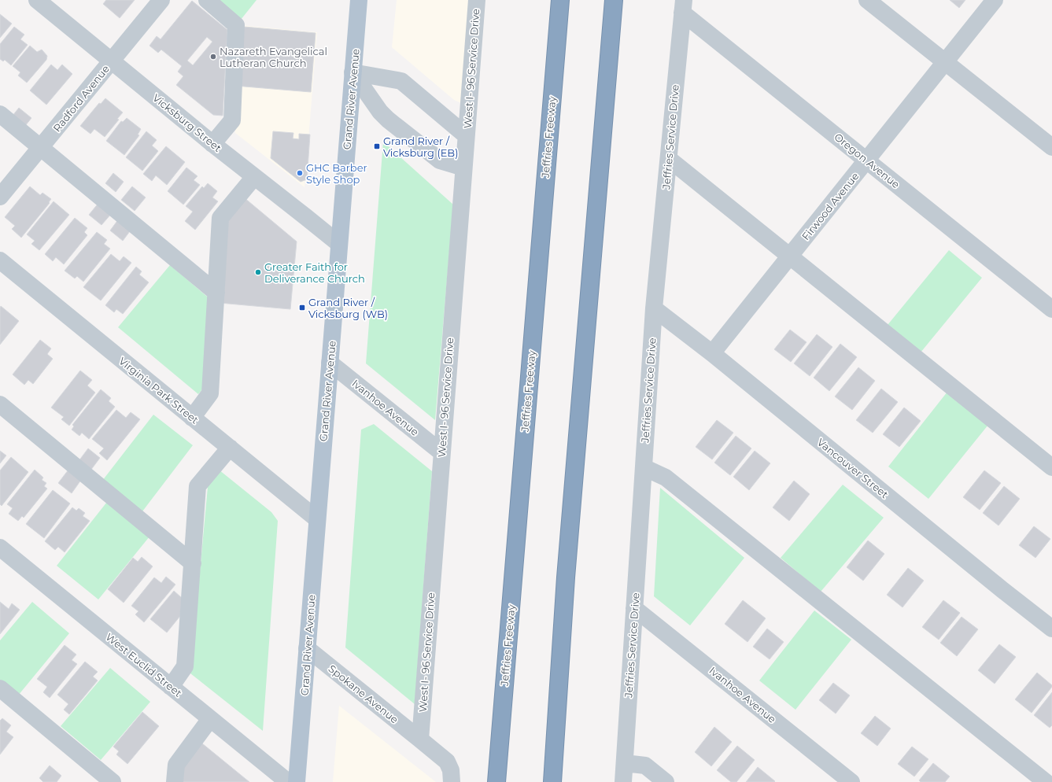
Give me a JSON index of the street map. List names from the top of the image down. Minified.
{"streets":{"highway":["Jeffries Freeway"],"main road":["Grand River Avenue"],"street":["West I- 96 Service Drive","Radford Avenue","Vicksburg Street","Jeffries Service Drive","Oregon Avenue","Firwood Avenue","Virginia Park Street","Ivanhoe Avenue","Vancouver Street","West Euclid Street","Spokane Avenue"]},"crossings":[["West I- 96 Service Drive","Ivanhoe Avenue"],["West I- 96 Service Drive","Spokane Avenue"],["Radford Avenue","Vicksburg Street"],["Grand River Avenue","Vicksburg Street"],["Grand River Avenue","Virginia Park Street"],["Grand River Avenue","Ivanhoe Avenue"],["Grand River Avenue","Spokane Avenue"],["Jeffries Service Drive","Oregon Avenue"],["Jeffries Service Drive","Ivanhoe Avenue"],["Jeffries Service Drive","Vancouver Street"],["Oregon Avenue","Firwood Avenue"],["Firwood Avenue","Vancouver Street"]],"places":{"other":["Nazareth Evangelical Lutheran Church","GHC Barber Style Shop","Greater Faith for Deliverance Church"],"transit":["Grand River / Vicksburg (EB)","Grand River / Vicksburg (WB)"]}}
